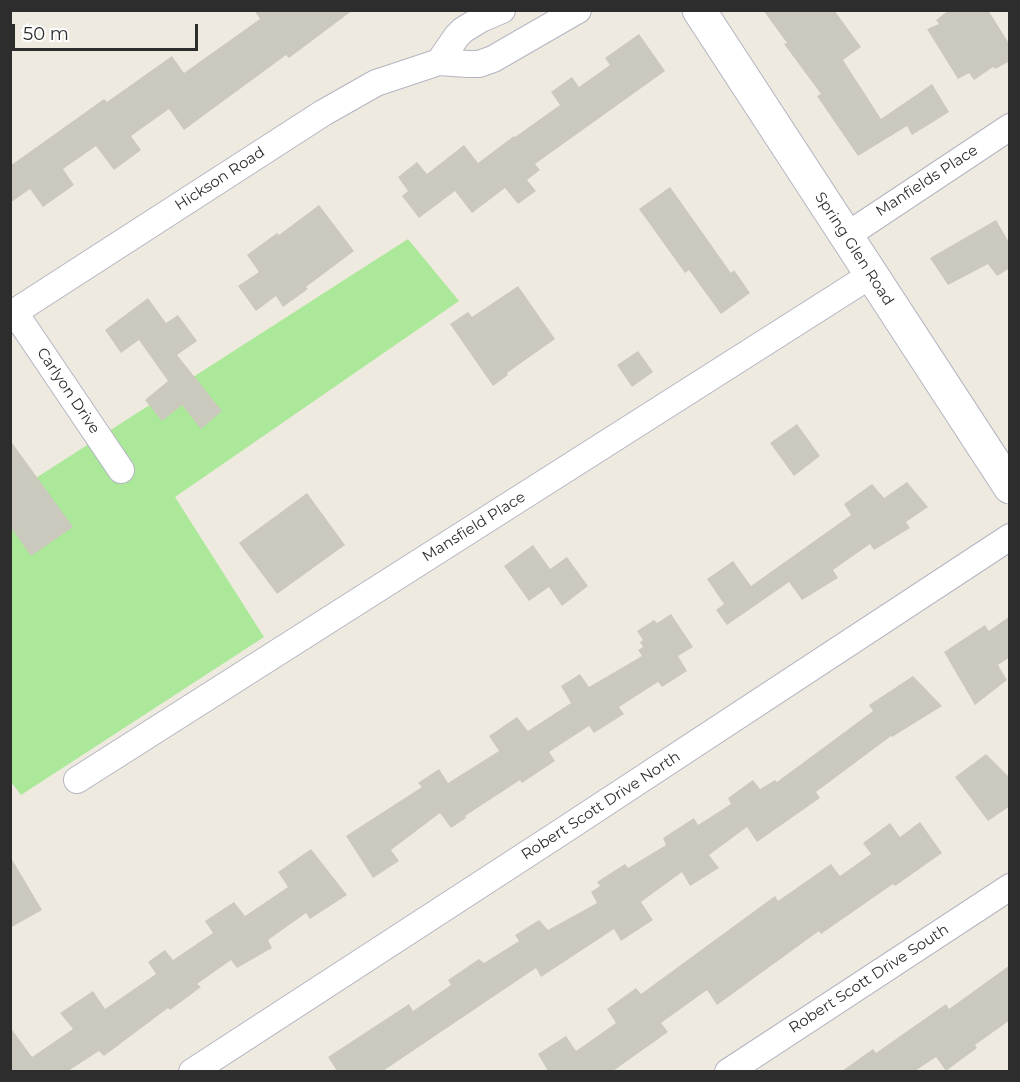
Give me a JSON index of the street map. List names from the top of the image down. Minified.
{"streets":{"street":["Hickson Road","Manfields Place","Spring Glen Road","Carlyon Drive","Mansfield Place","Robert Scott Drive North","Robert Scott Drive South"]},"crossings":[["Hickson Road","Carlyon Drive"],["Manfields Place","Spring Glen Road"],["Spring Glen Road","Mansfield Place"]],"scale_bar":"50 m"}
